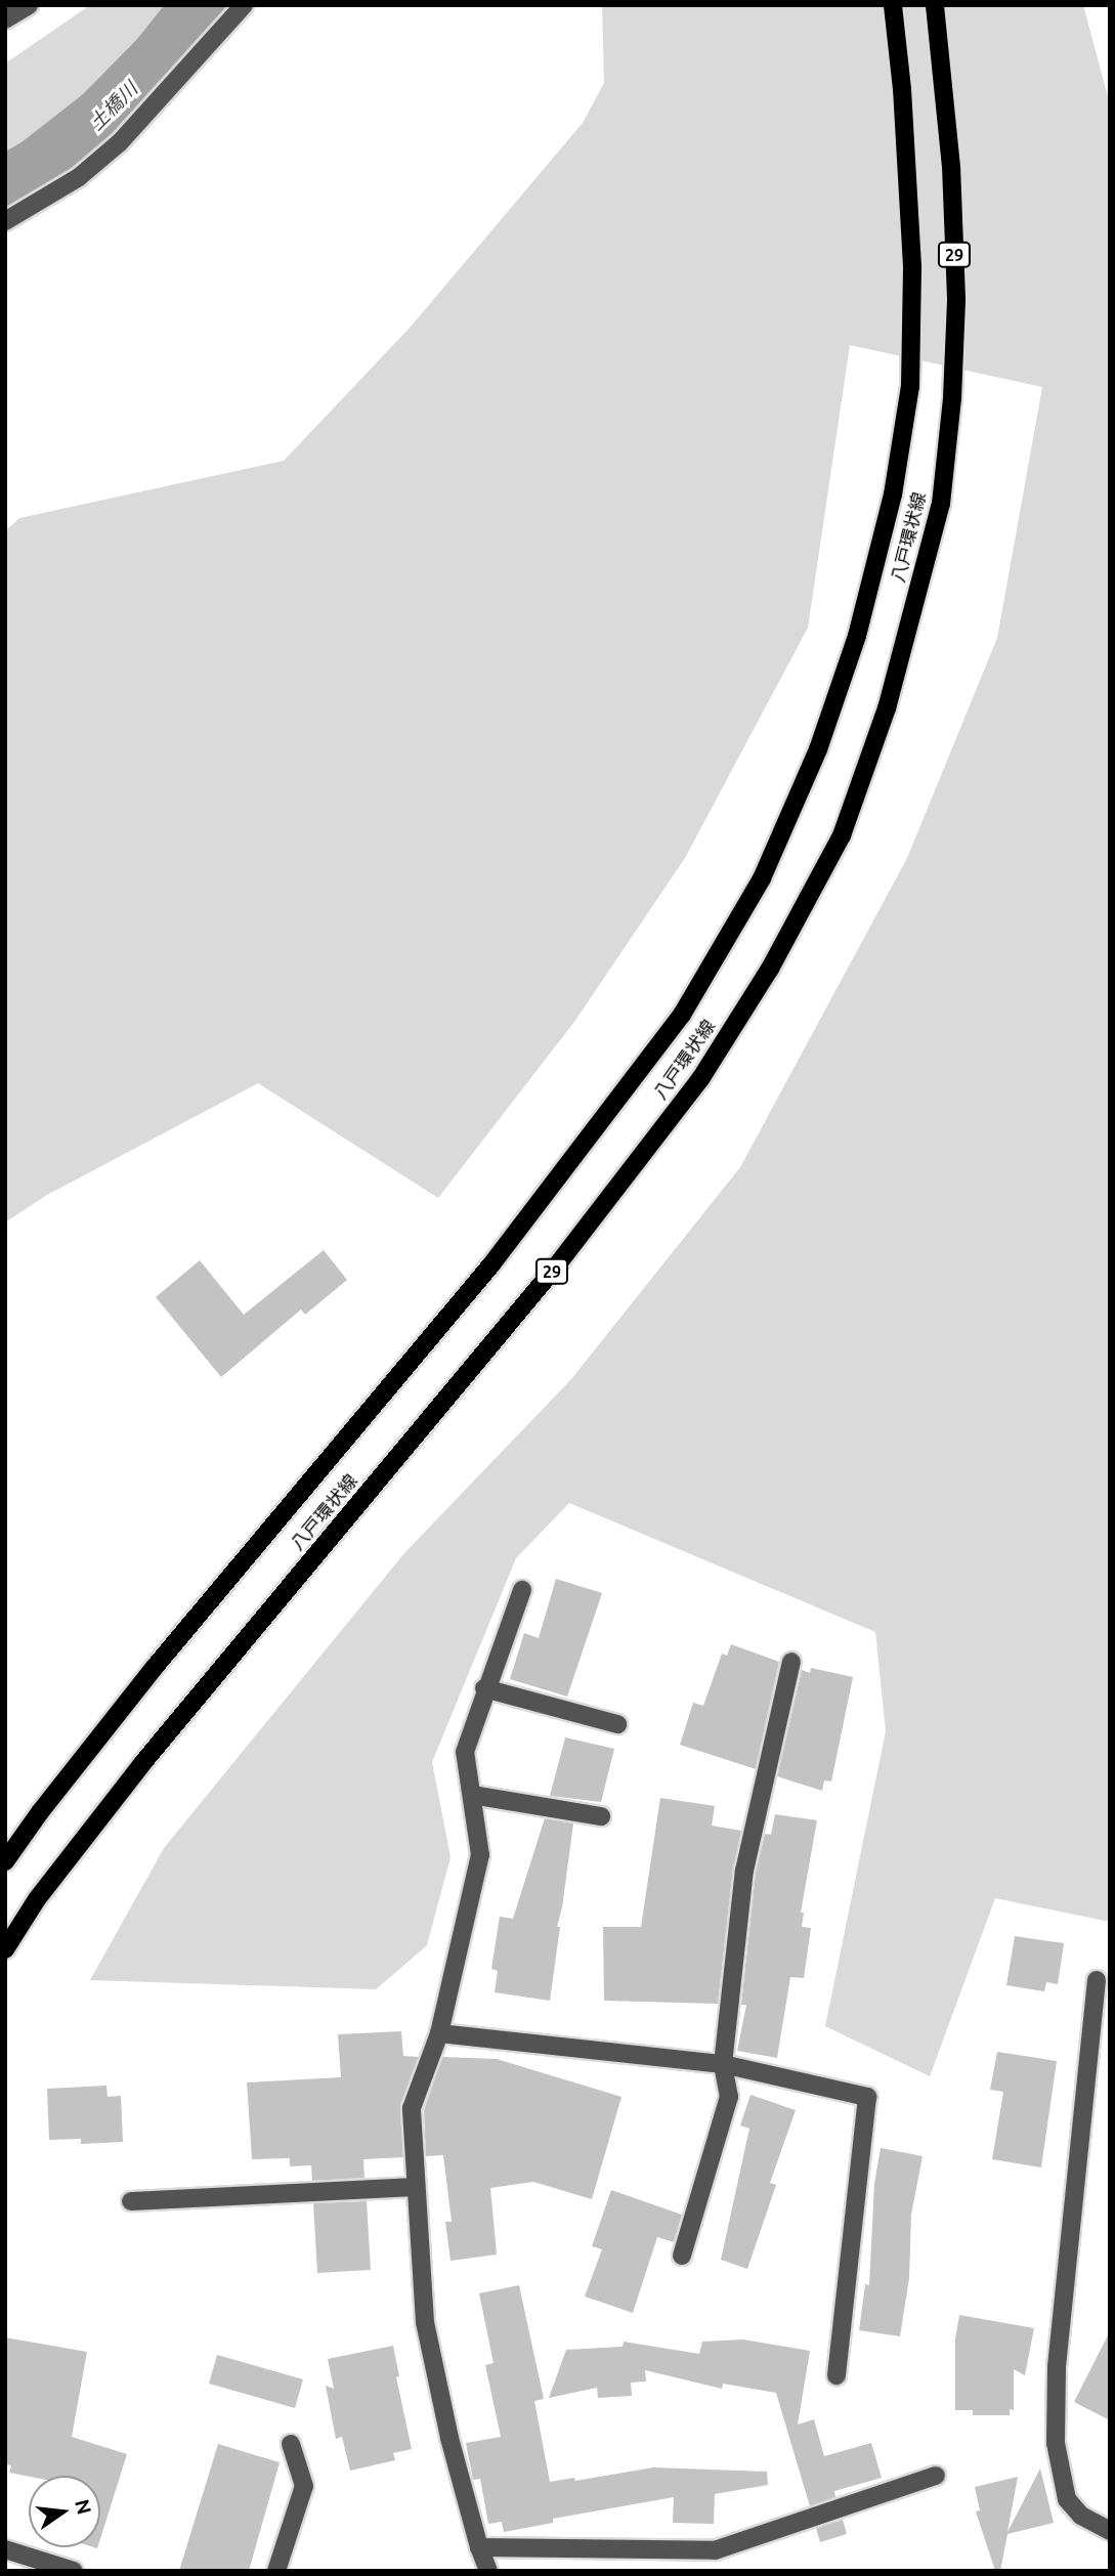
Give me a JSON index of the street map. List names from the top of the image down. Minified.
{"streets":{"main road":["29","八戸環状線"]},"water":["土橋川"],"north":"right"}
